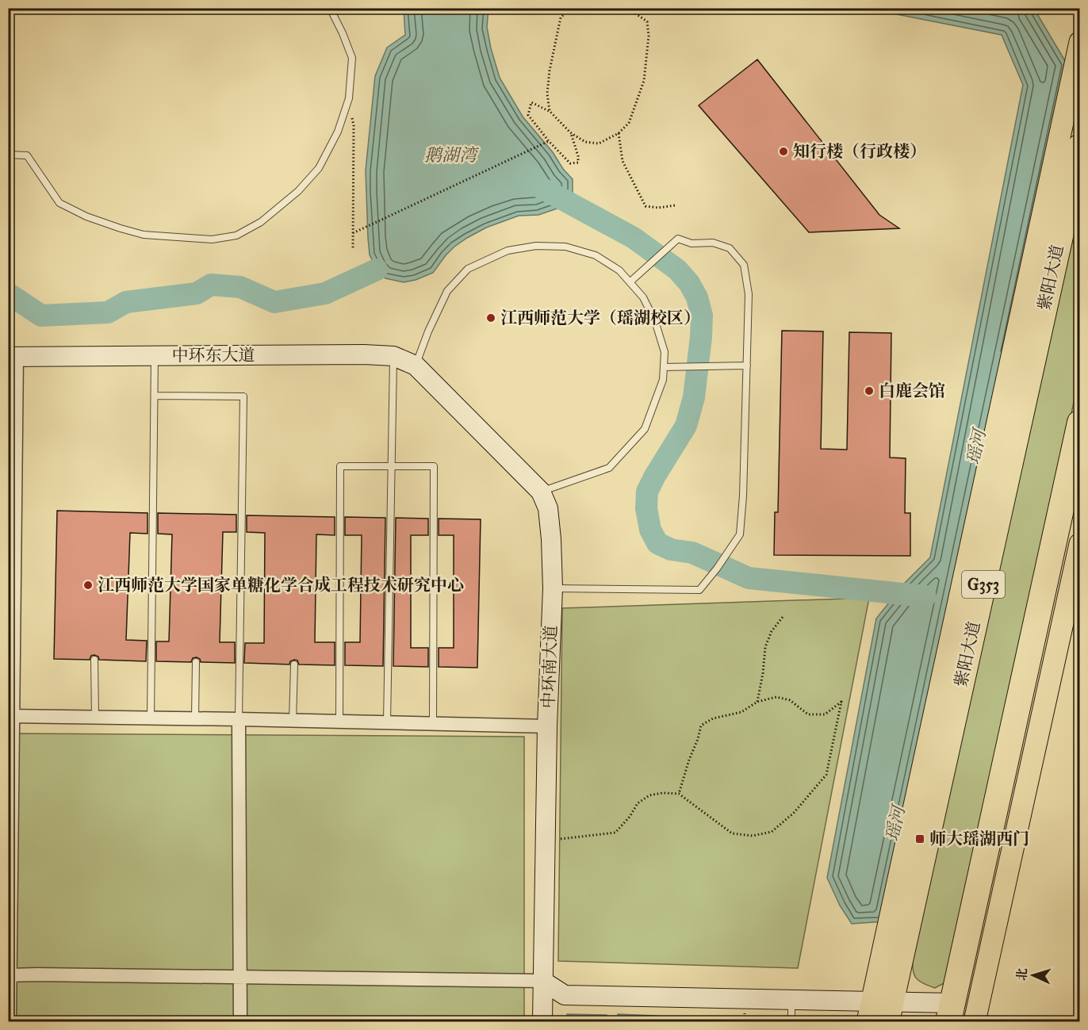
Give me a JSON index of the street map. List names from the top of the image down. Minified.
{"streets":{"highway":["紫阳大道","G353"],"street":["中环东大道","中环南大道"]},"crossings":[["中环东大道","中环南大道"]],"water":["鹅湖湾","瑶河"],"places":{"other":["知行楼（行政楼）","江西师范大学（瑶湖校区）","白鹿会馆","江西师范大学国家单糖化学合成工程技术研究中心"],"transit":["师大瑶湖西门"]},"north":"left"}
